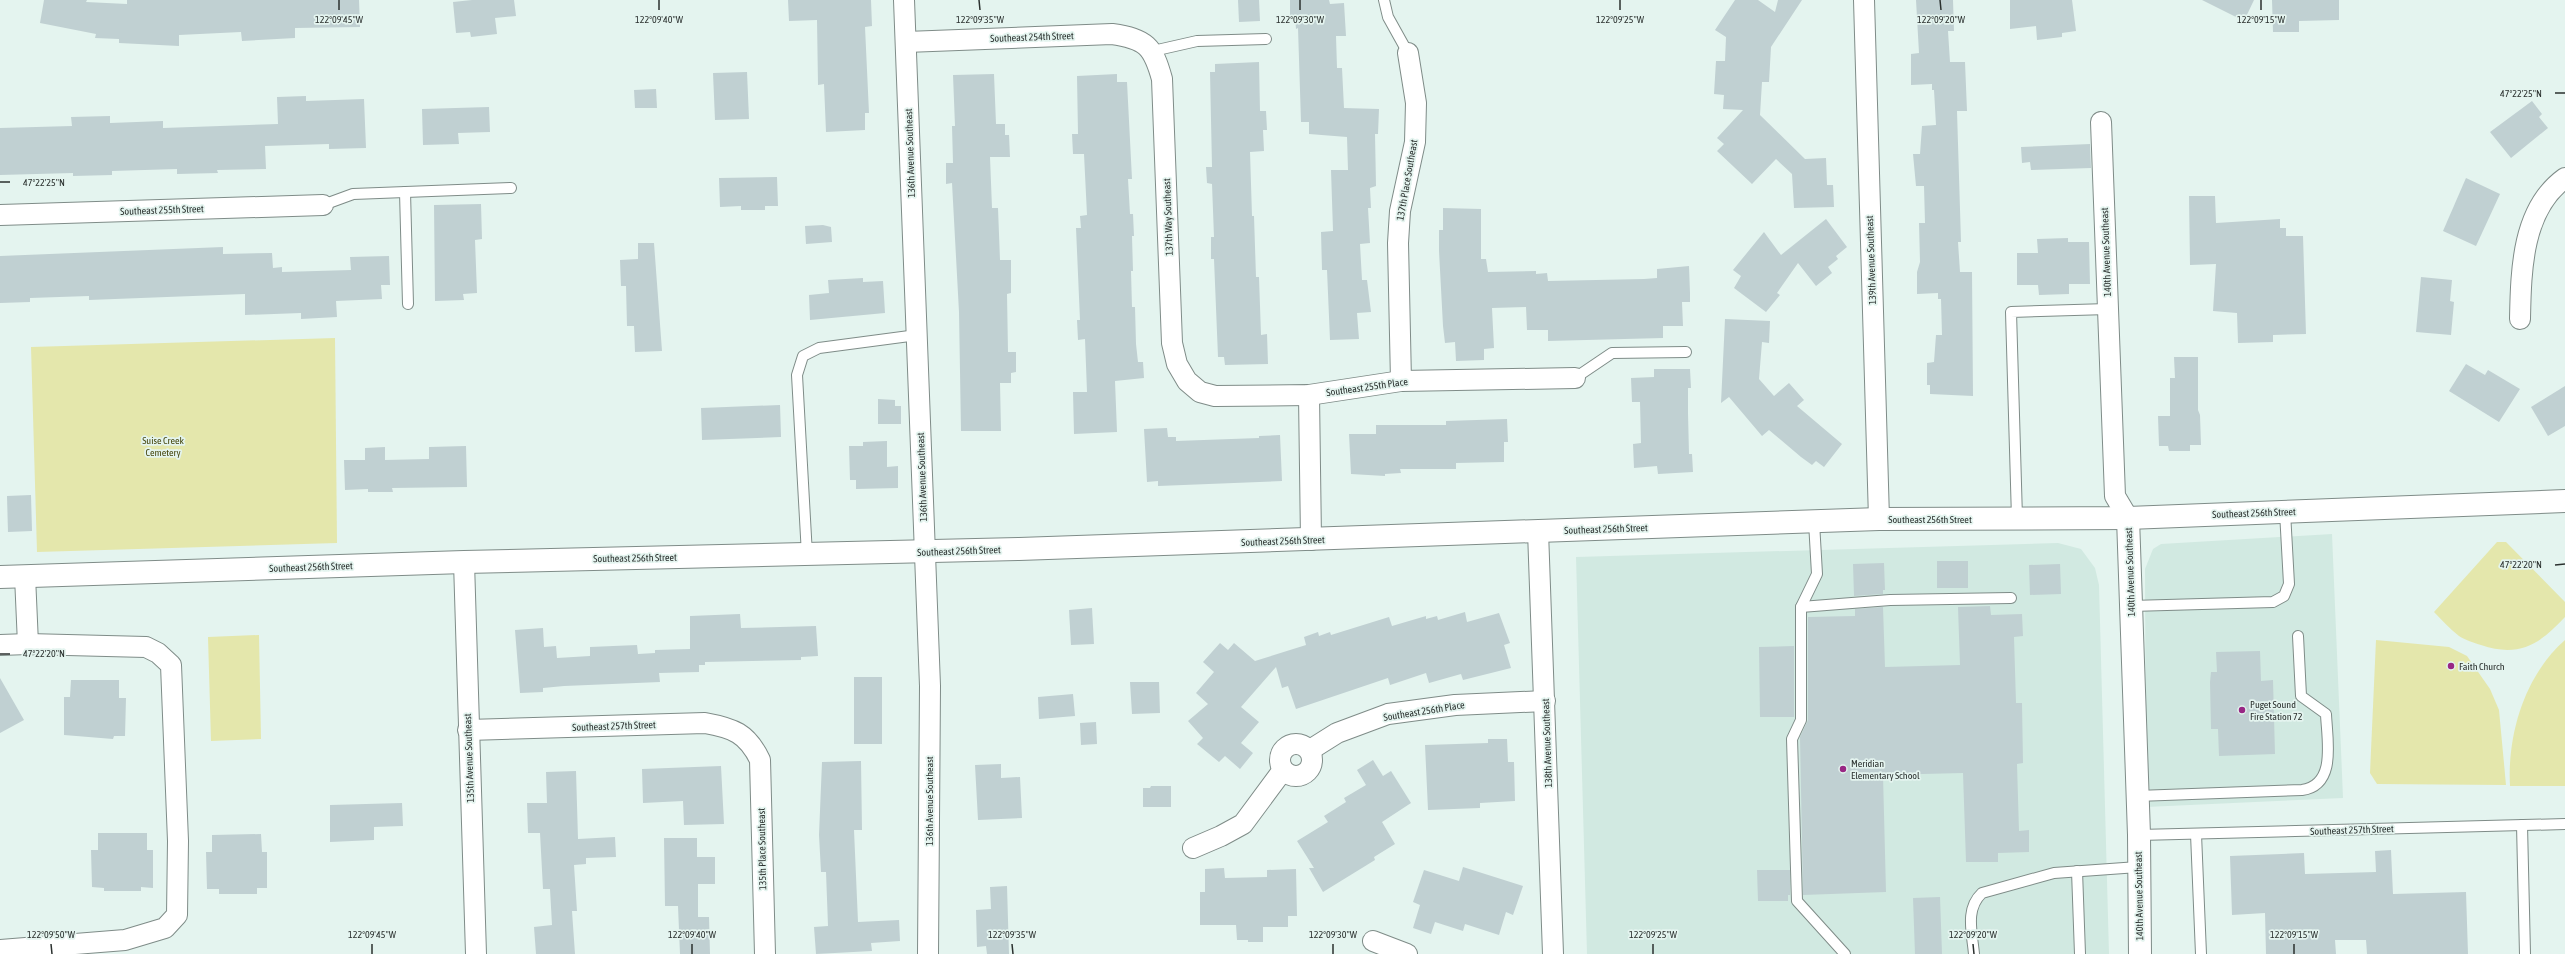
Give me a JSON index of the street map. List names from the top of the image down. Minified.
{"streets":{"main road":["140th Avenue Southeast","Southeast 256th Street"],"street":["Southeast 254th Street","136th Avenue Southeast","137th Place Southeast","Southeast 255th Street","137th Way Southeast","139th Avenue Southeast","Southeast 255th Place","Southeast 256th Place","Southeast 257th Street","138th Avenue Southeast","135th Avenue Southeast","135th Place Southeast"]},"crossings":[["Southeast 254th Street","136th Avenue Southeast"],["Southeast 254th Street","137th Way Southeast"],["136th Avenue Southeast","Southeast 256th Street"],["137th Place Southeast","Southeast 255th Place"],["137th Way Southeast","Southeast 255th Place"],["140th Avenue Southeast","Southeast 256th Street"],["140th Avenue Southeast","Southeast 257th Street"],["139th Avenue Southeast","Southeast 256th Street"],["Southeast 256th Street","138th Avenue Southeast"],["Southeast 256th Street","135th Avenue Southeast"],["Southeast 256th Place","138th Avenue Southeast"],["Southeast 257th Street","135th Avenue Southeast"],["Southeast 257th Street","135th Place Southeast"]],"parks":["Suise Creek Cemetery"],"places":["Faith Church","Puget Sound Fire Station 72","Meridian Elementary School"],"coordinates":["122°09'45\"W","122°09'40\"W","122°09'35\"W","122°09'30\"W","122°09'25\"W","122°09'20\"W","122°09'15\"W","47°22'25\"N","47°22'20\"N","122°09'50\"W"]}
